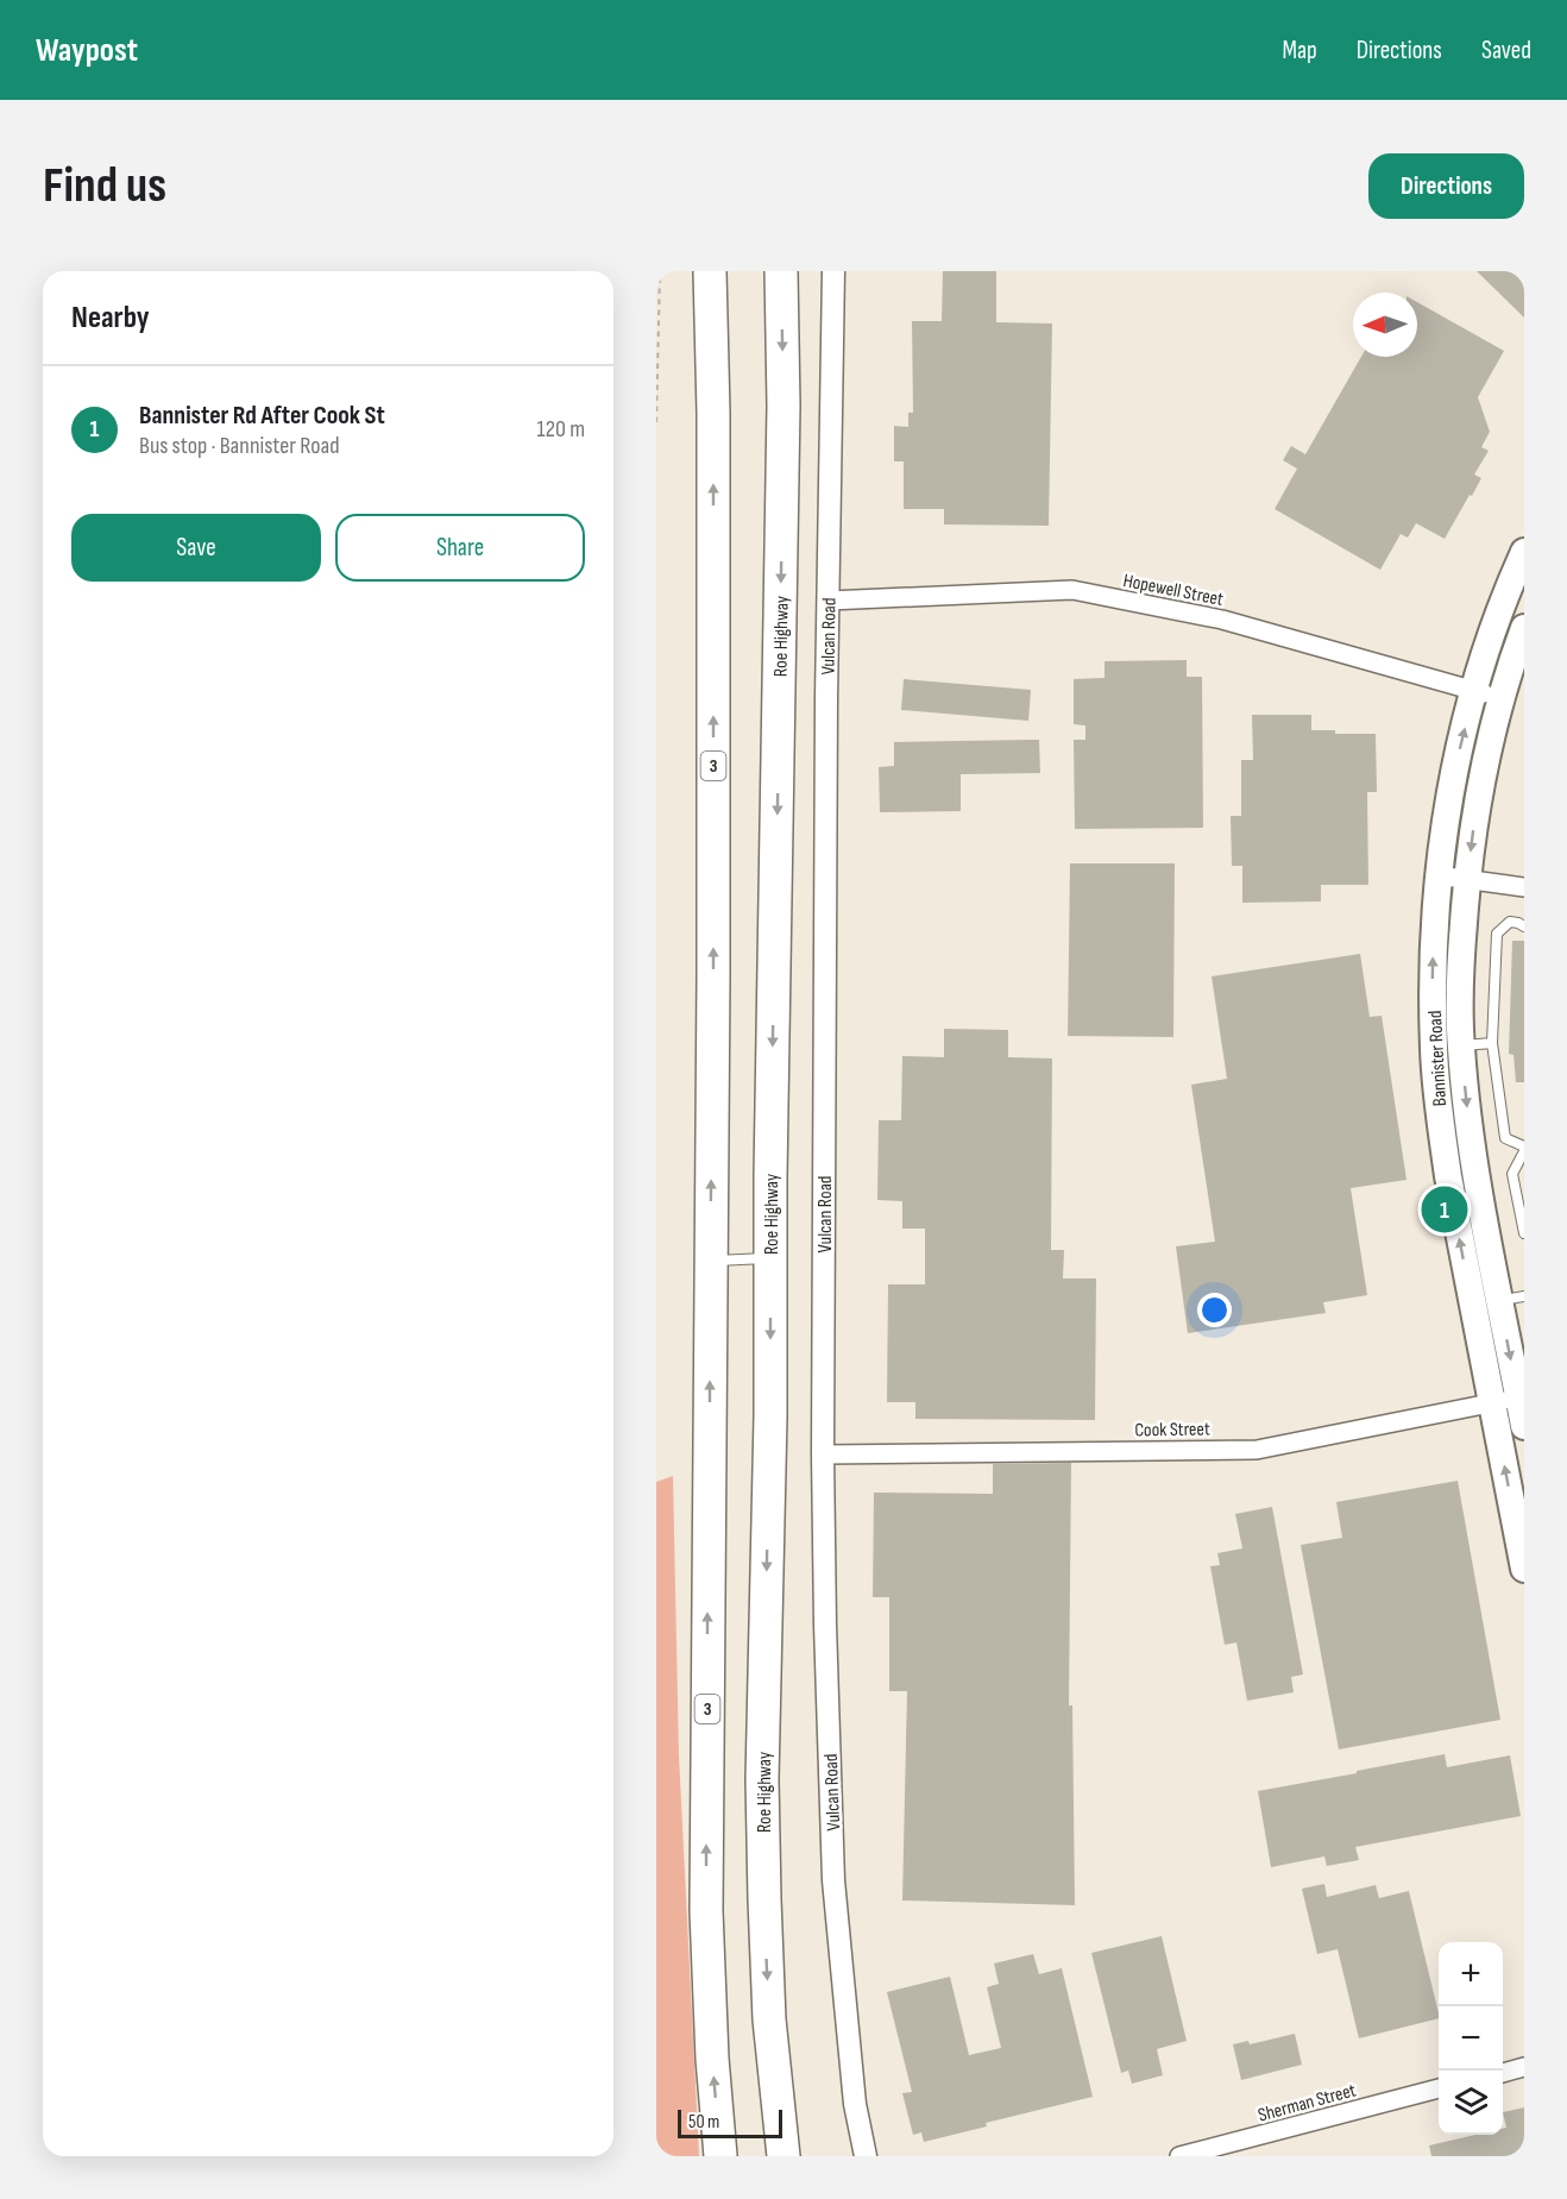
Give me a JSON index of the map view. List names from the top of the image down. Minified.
{"streets":{"highway":["Roe Highway","3"],"main road":["Bannister Road"],"street":["Hopewell Street","Vulcan Road","Cook Street","Sherman Street"]},"crossings":[["Hopewell Street","Vulcan Road"],["Hopewell Street","Bannister Road"],["Vulcan Road","Cook Street"],["Bannister Road","Cook Street"]],"scale_bar":"50 m","north":"left","page":{"header":"Waypost","nav":["Map","Directions","Saved"],"buttons":["Directions",["Save","Share"]],"title":"Find us","heading":"Nearby","list":[{"mark":"1","name":"Bannister Rd After Cook St","note":"Bus stop · Bannister Road","value":"120 m"}],"pins":"1","map_buttons":["+","−"],"scale":"50 m"}}
